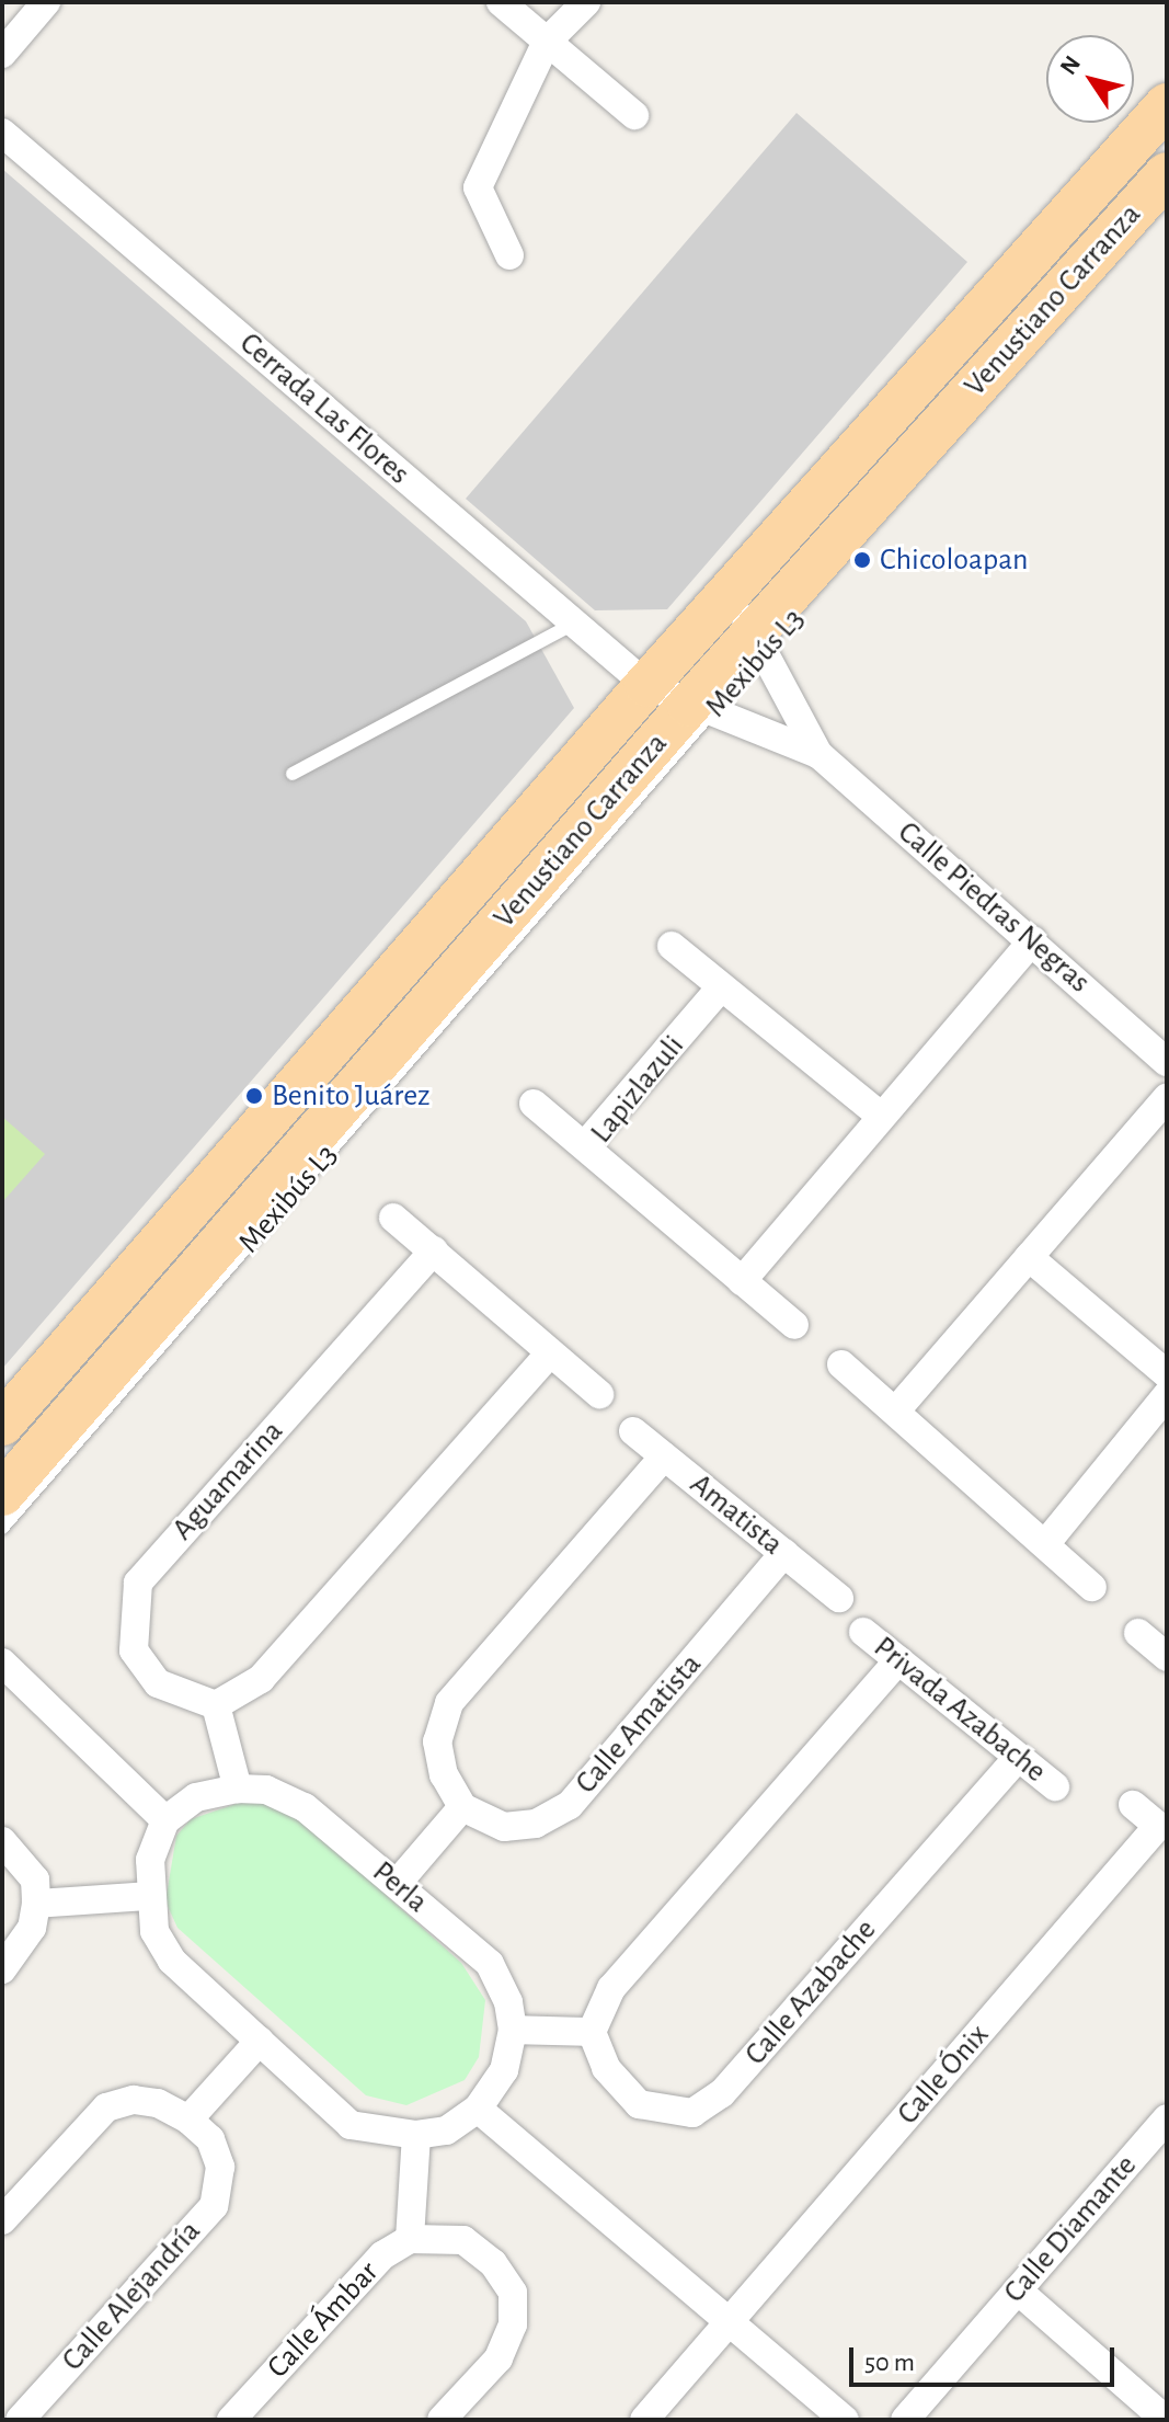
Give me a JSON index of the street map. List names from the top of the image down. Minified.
{"streets":{"main road":["Venustiano Carranza"],"street":["Cerrada Las Flores","Calle Piedras Negras","Lapizlazuli","Aguamarina","Amatista","Privada Azabache","Calle Amatista","Perla","Calle Azabache","Calle Ónix","Calle Diamante","Calle Alejandría","Calle Ámbar"],"lane":["Mexibús L3"]},"crossings":[["Venustiano Carranza","Cerrada Las Flores"],["Venustiano Carranza","Mexibús L3"],["Venustiano Carranza","Calle Piedras Negras"],["Cerrada Las Flores","Calle Piedras Negras"],["Mexibús L3","Calle Piedras Negras"],["Amatista","Calle Amatista"],["Privada Azabache","Calle Azabache"]],"places":["Chicoloapan","Benito Juárez"],"scale_bar":"50 m","north":"top left"}
